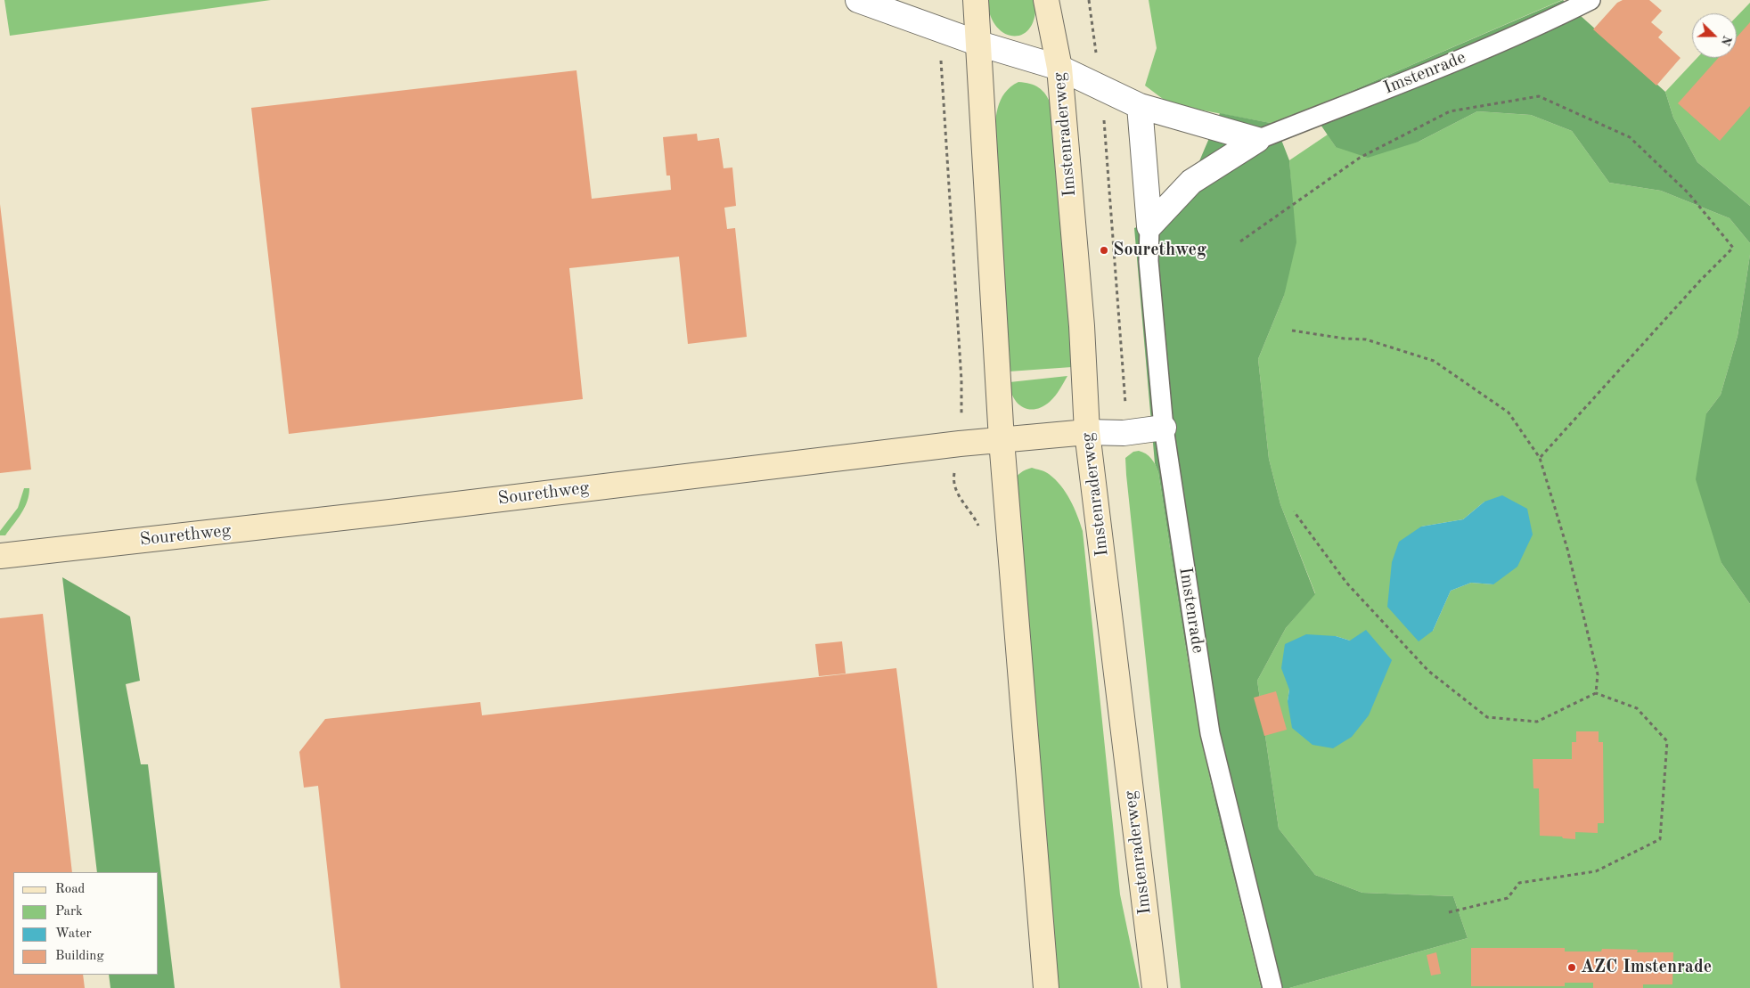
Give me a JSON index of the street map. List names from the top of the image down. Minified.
{"streets":{"street":["Imstenrade","Imstenraderweg","Sourethweg"]},"crossings":[["Imstenraderweg","Sourethweg"]],"places":["Sourethweg","AZC Imstenrade"],"legend":["Road","Park","Water","Building"],"north":"right"}
